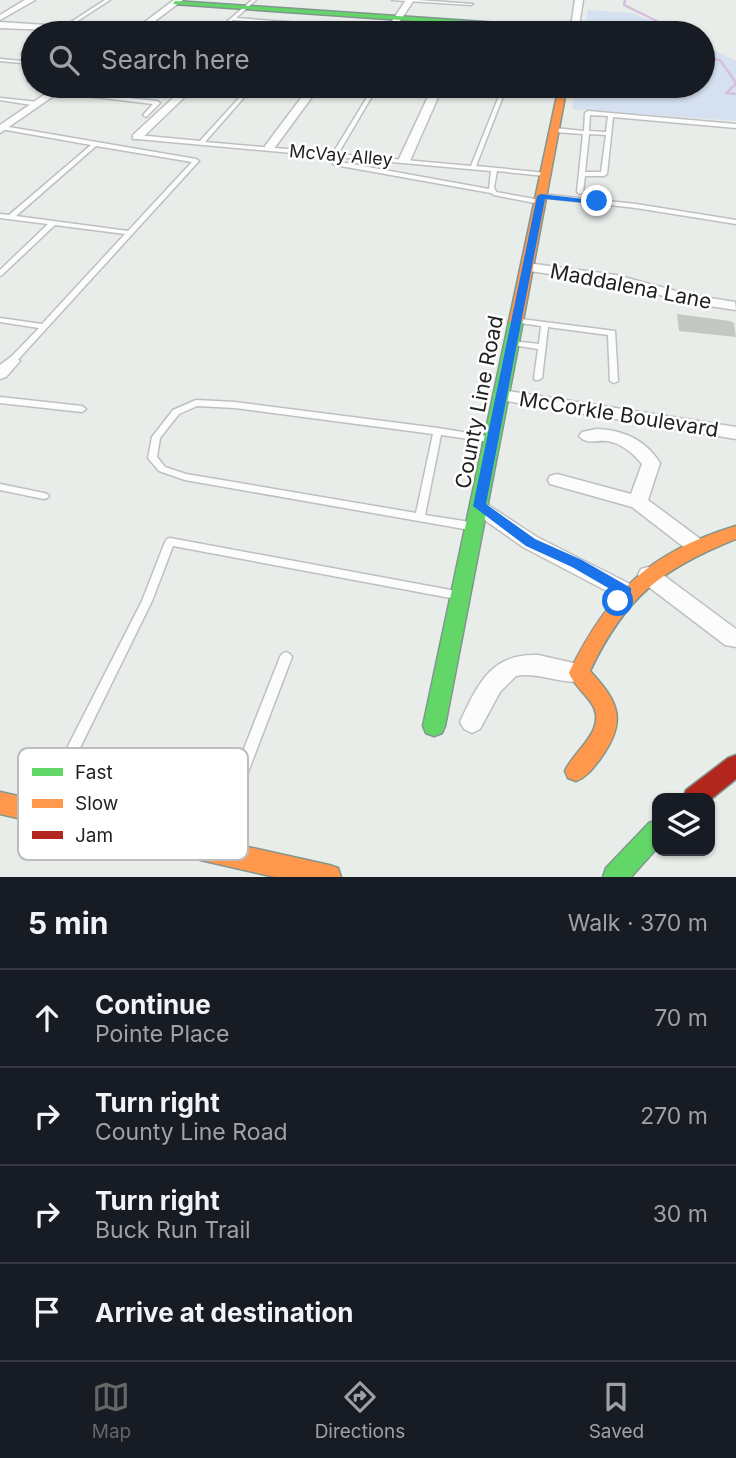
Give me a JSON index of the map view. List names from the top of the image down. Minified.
{"streets":{"street":["Maddalena Lane","County Line Road","McCorkle Boulevard"],"lane":["McVay Alley"]},"crossings":[["McVay Alley","County Line Road"],["Maddalena Lane","County Line Road"],["County Line Road","McCorkle Boulevard"]],"legend":["Fast","Slow","Jam"],"page":{"search":"Search here","heading":["5 min","Walk · 370 m"],"list":[["Continue","Pointe Place","70 m"],["Turn right","County Line Road","270 m"],["Turn right","Buck Run Trail","30 m"],"Arrive at destination"],"nav":["Map","Directions","Saved"]}}
